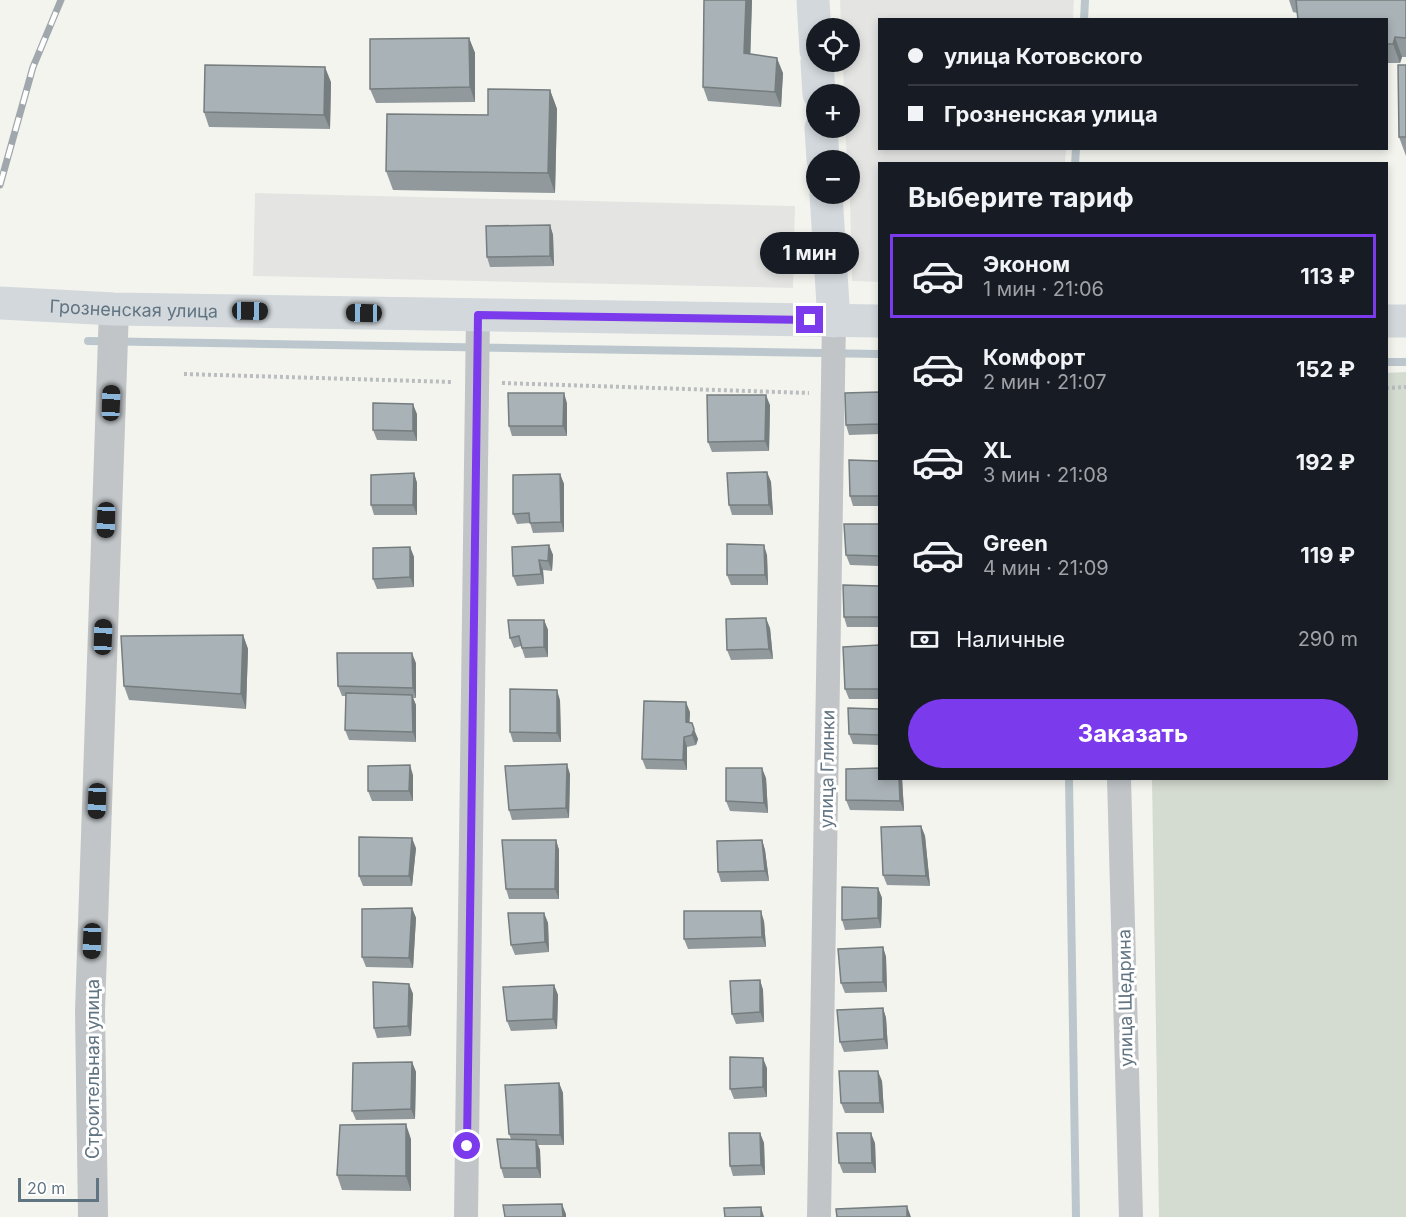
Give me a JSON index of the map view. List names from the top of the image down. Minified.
{"streets":{"main road":["Грозненская улица"],"street":["улица Глинки","улица Щедрина","Строительная улица"]},"crossings":[["Грозненская улица","улица Глинки"],["Грозненская улица","Строительная улица"]],"scale_bar":"20 m","page":{"map_buttons":["+","−"],"banner":["улица Котовского","Грозненская улица"],"heading":"Выберите тариф","bubble":"1 мин","list":[{"name":"Эконом","note":"1 мин · 21:06","value":"113 ₽"},{"name":"Комфорт","note":"2 мин · 21:07","value":"152 ₽"},{"name":"XL","note":"3 мин · 21:08","value":"192 ₽"},{"name":"Green","note":"4 мин · 21:09","value":"119 ₽"}],"pay":["Наличные","290 m"],"buttons":"Заказать","scale":"20 m"}}
